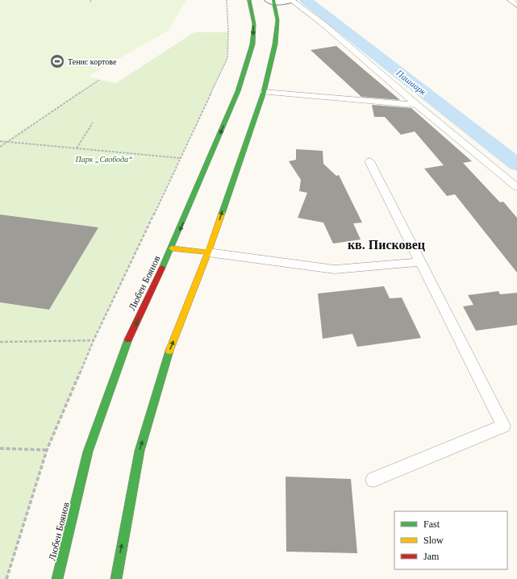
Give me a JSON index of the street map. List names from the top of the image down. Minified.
{"streets":{"street":["Любен Боянов"]},"districts":["кв. Писковец"],"water":["Пашаарк"],"parks":["Парк „Свобода“"],"places":{"sports":["Тенис кортове"]},"legend":["Fast","Slow","Jam"]}
